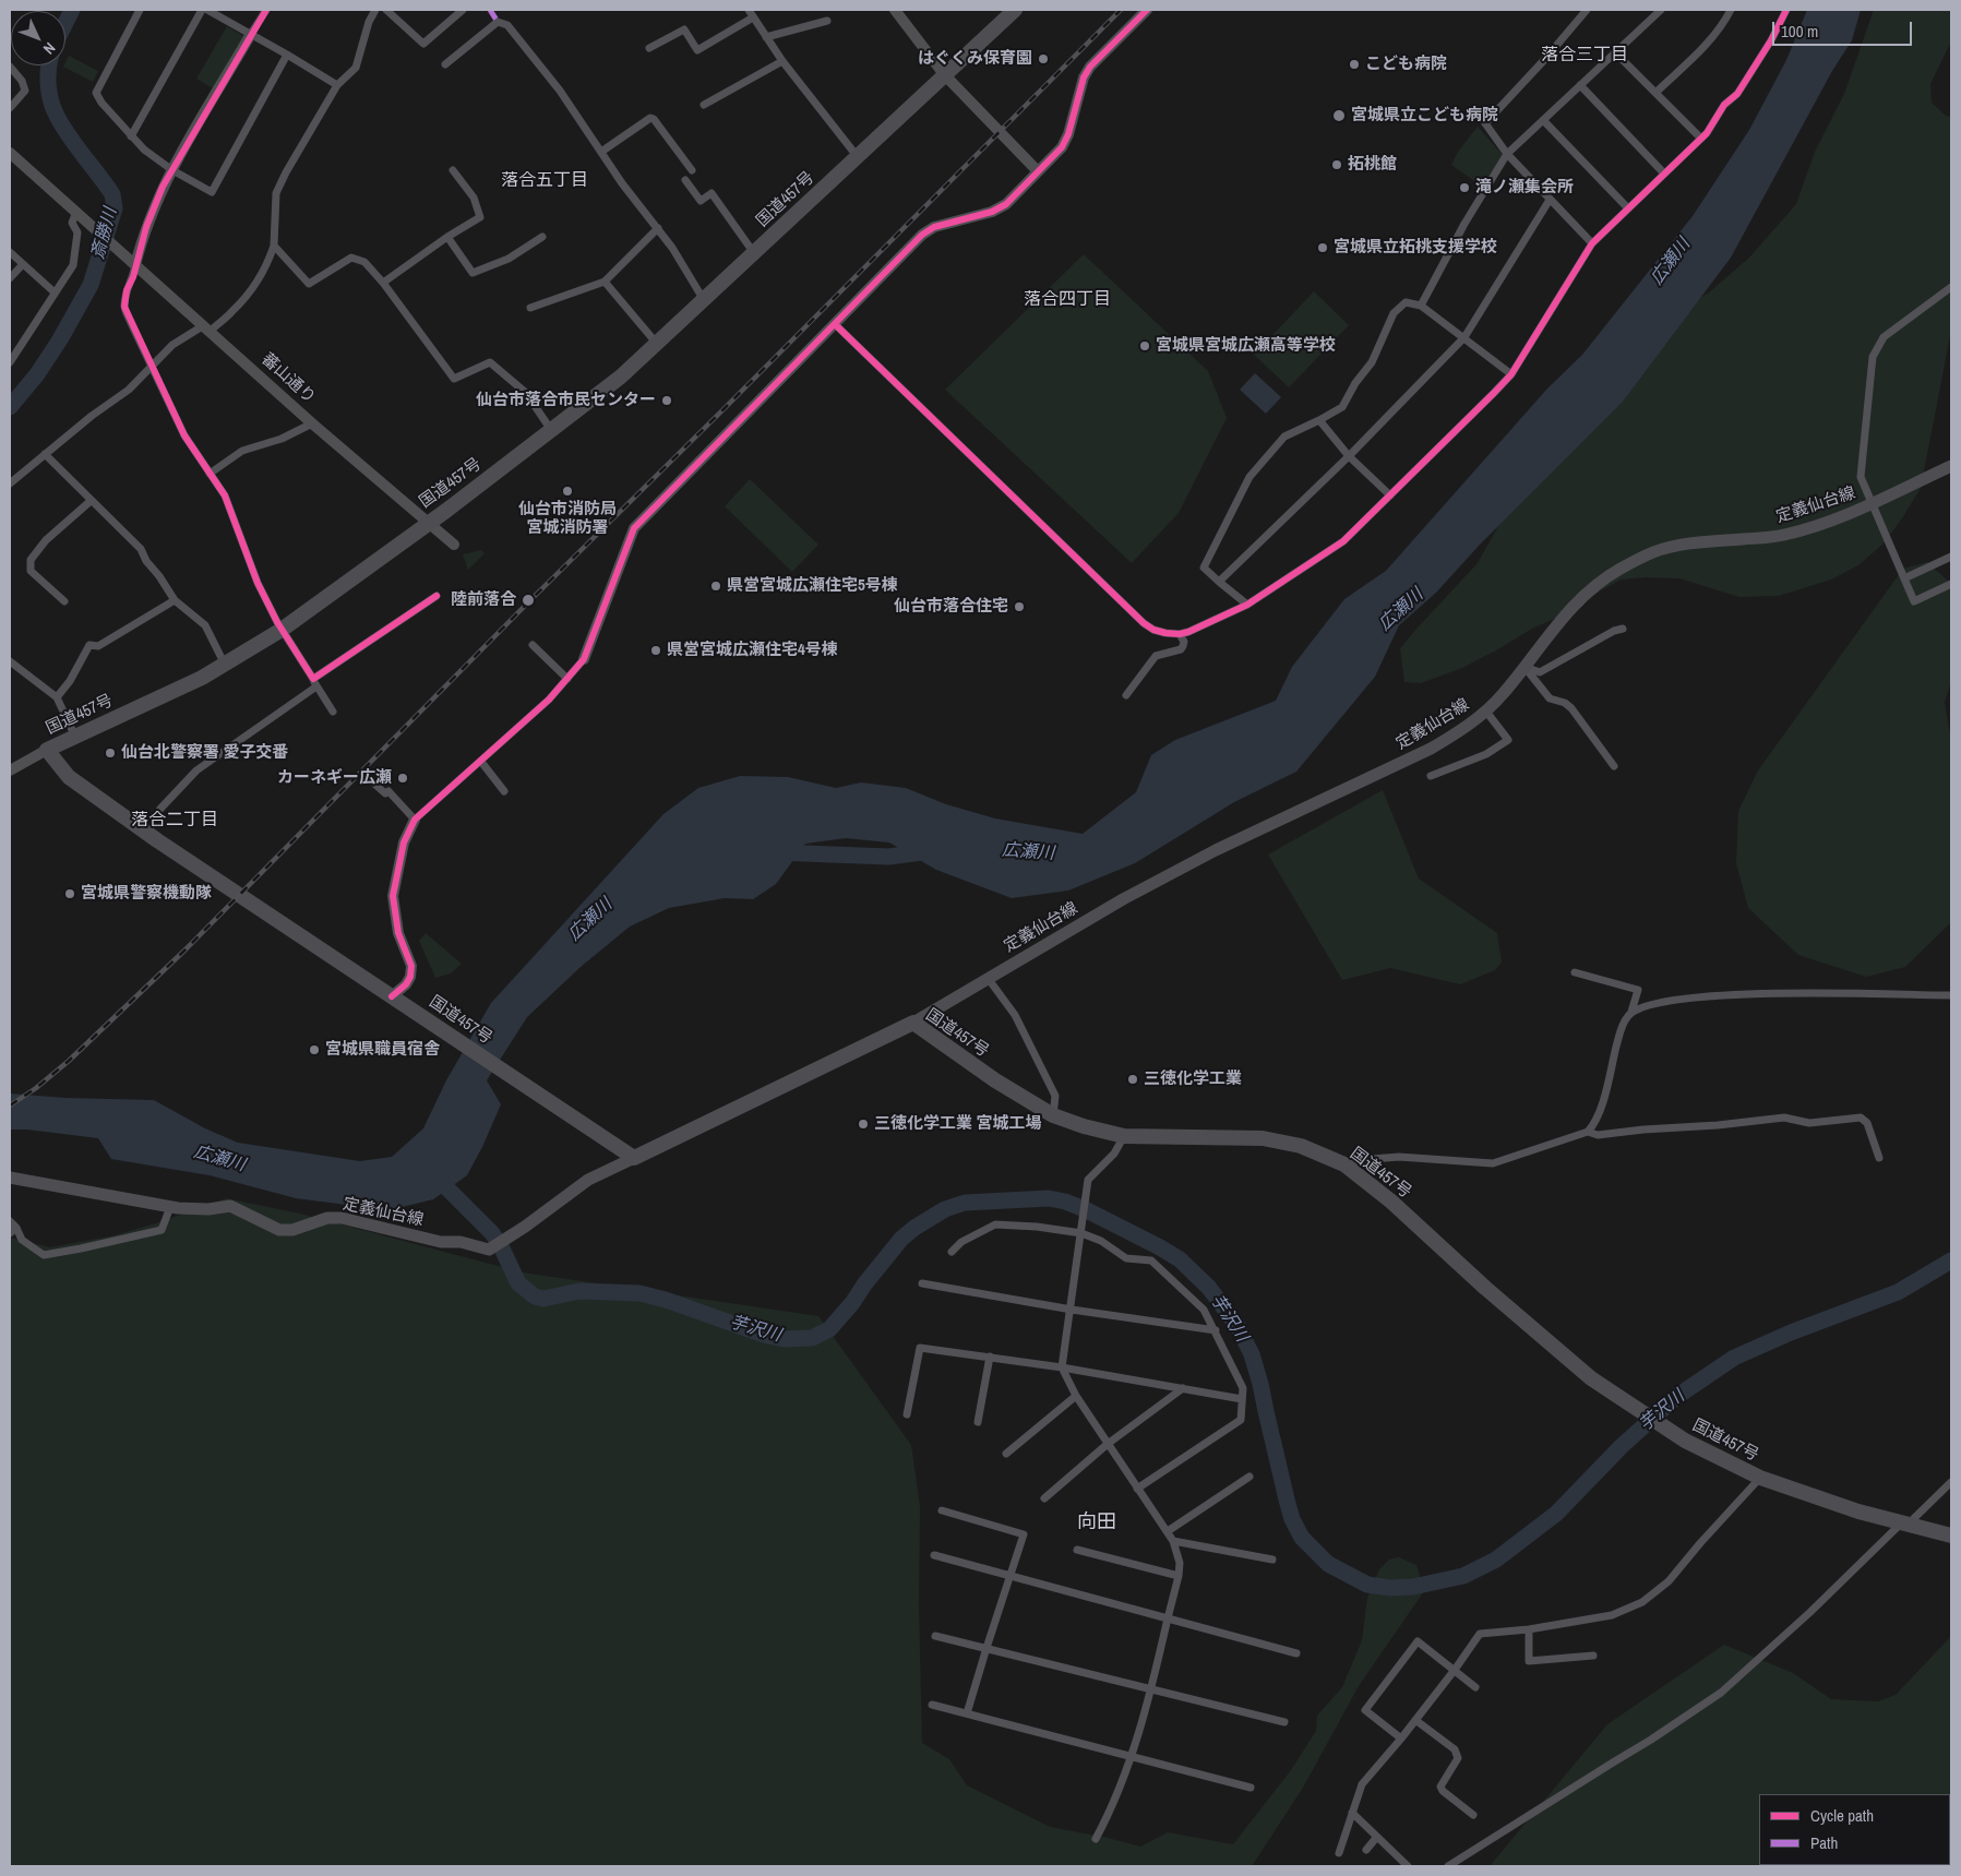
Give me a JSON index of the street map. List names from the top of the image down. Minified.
{"streets":{"highway":["国道457号"],"main road":["定義仙台線"],"street":["蕃山通り"]},"crossings":[["国道457号","蕃山通り"],["国道457号","定義仙台線"]],"districts":["落合三丁目","落合五丁目","落合四丁目","落合二丁目","向田"],"water":["斎勝川","広瀬川","芋沢川"],"places":["はぐくみ保育園","こども病院","宮城県立こども病院","拓桃館","滝ノ瀬集会所","宮城県立拓桃支援学校","宮城県宮城広瀬高等学校","仙台市落合市民センター","仙台市消防局 宮城消防署","県営宮城広瀬住宅5号棟","陸前落合","仙台市落合住宅","県営宮城広瀬住宅4号棟","仙台北警察署 愛子交番","カーネギー広瀬","宮城県警察機動隊","宮城県職員宿舎","三徳化学工業","三徳化学工業 宮城工場"],"legend":["Cycle path","Path"],"scale_bar":"100 m","north":"bottom right"}
